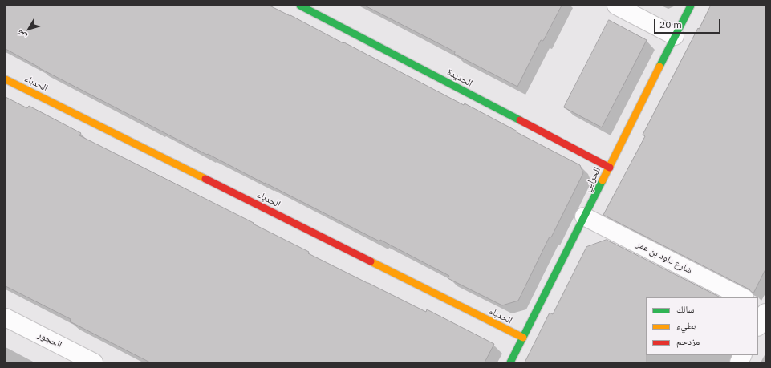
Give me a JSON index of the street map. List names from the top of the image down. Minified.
{"streets":{"street":["الحديدة","الحدباء","الحرابي","شارع داود بن عمر","الحجور"]},"crossings":[["الحديدة","الحرابي"],["الحدباء","الحرابي"],["الحرابي","شارع داود بن عمر"]],"legend":["سالك","بطيء","مزدحم"],"scale_bar":"20 m","north":"bottom left"}
